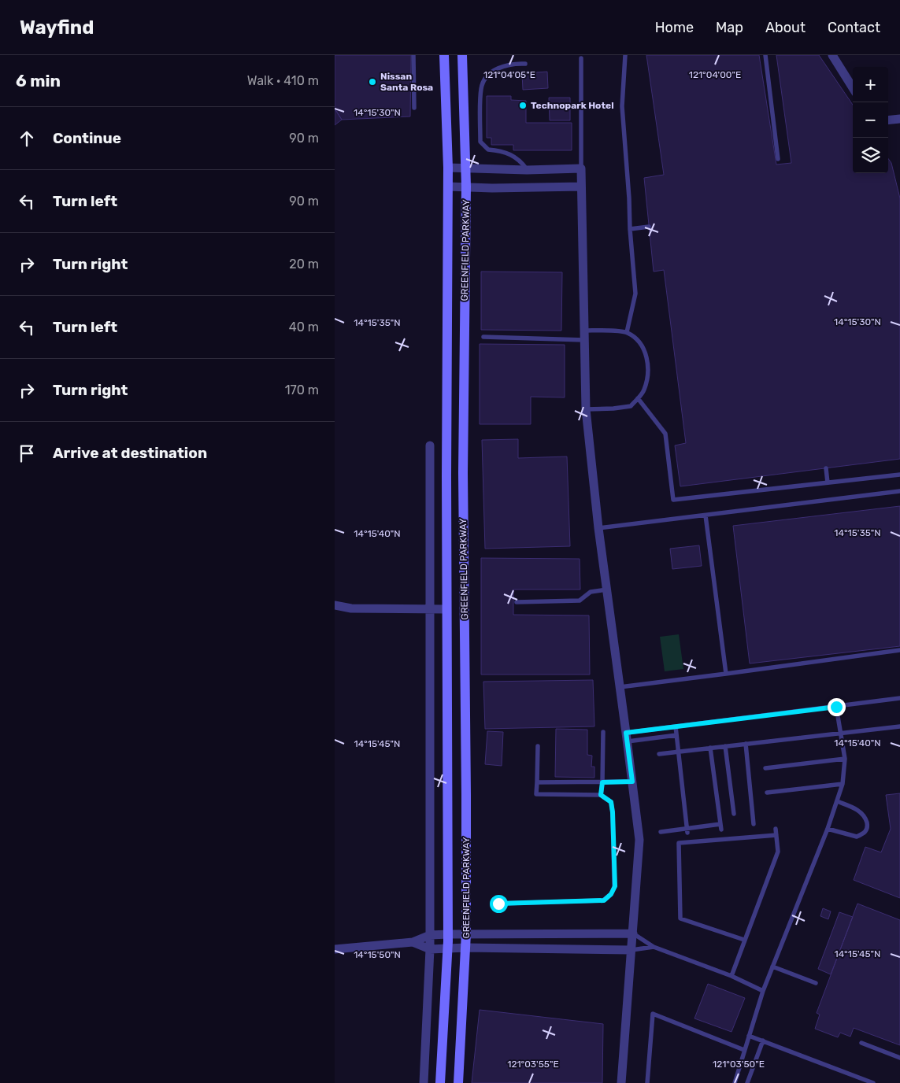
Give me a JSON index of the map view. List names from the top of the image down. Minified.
{"streets":{"main road":["GREENFIELD PARKWAY"]},"places":["Nissan Santa Rosa","Technopark Hotel"],"page":{"header":"Wayfind","nav":["Home","Map","About","Contact"],"heading":["6 min","Walk · 410 m"],"map_buttons":["+","−"],"list":[["Continue","90 m"],["Turn left","90 m"],["Turn right","20 m"],["Turn left","40 m"],["Turn right","170 m"],"Arrive at destination"]},"coordinates":["121°04'05\"E","121°04'00\"E","14°15'30\"N","14°15'35\"N","14°15'40\"N","14°15'45\"N","14°15'50\"N","121°03'55\"E","121°03'50\"E"]}
